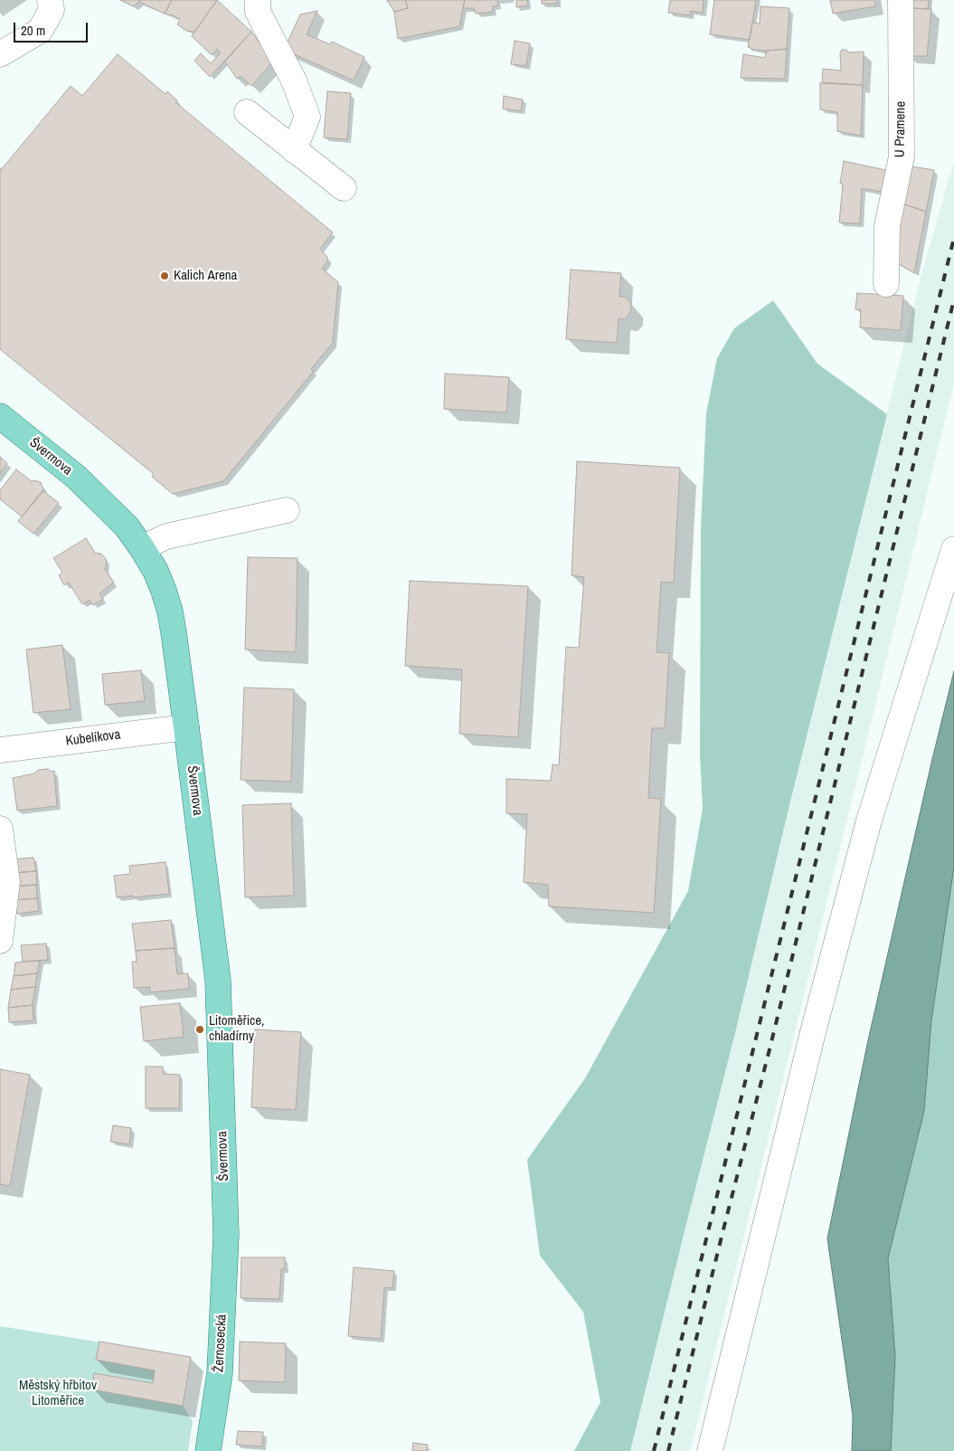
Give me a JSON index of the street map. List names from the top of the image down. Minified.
{"streets":{"main road":["Švermova","Žernosecká"],"street":["U Pramene","Kubelíkova"]},"crossings":[["Švermova","Kubelíkova"],["Švermova","Žernosecká"]],"parks":["Městský hřbitov Litoměřice"],"places":["Kalich Arena","Litoměřice, chladírny"],"scale_bar":"20 m"}
